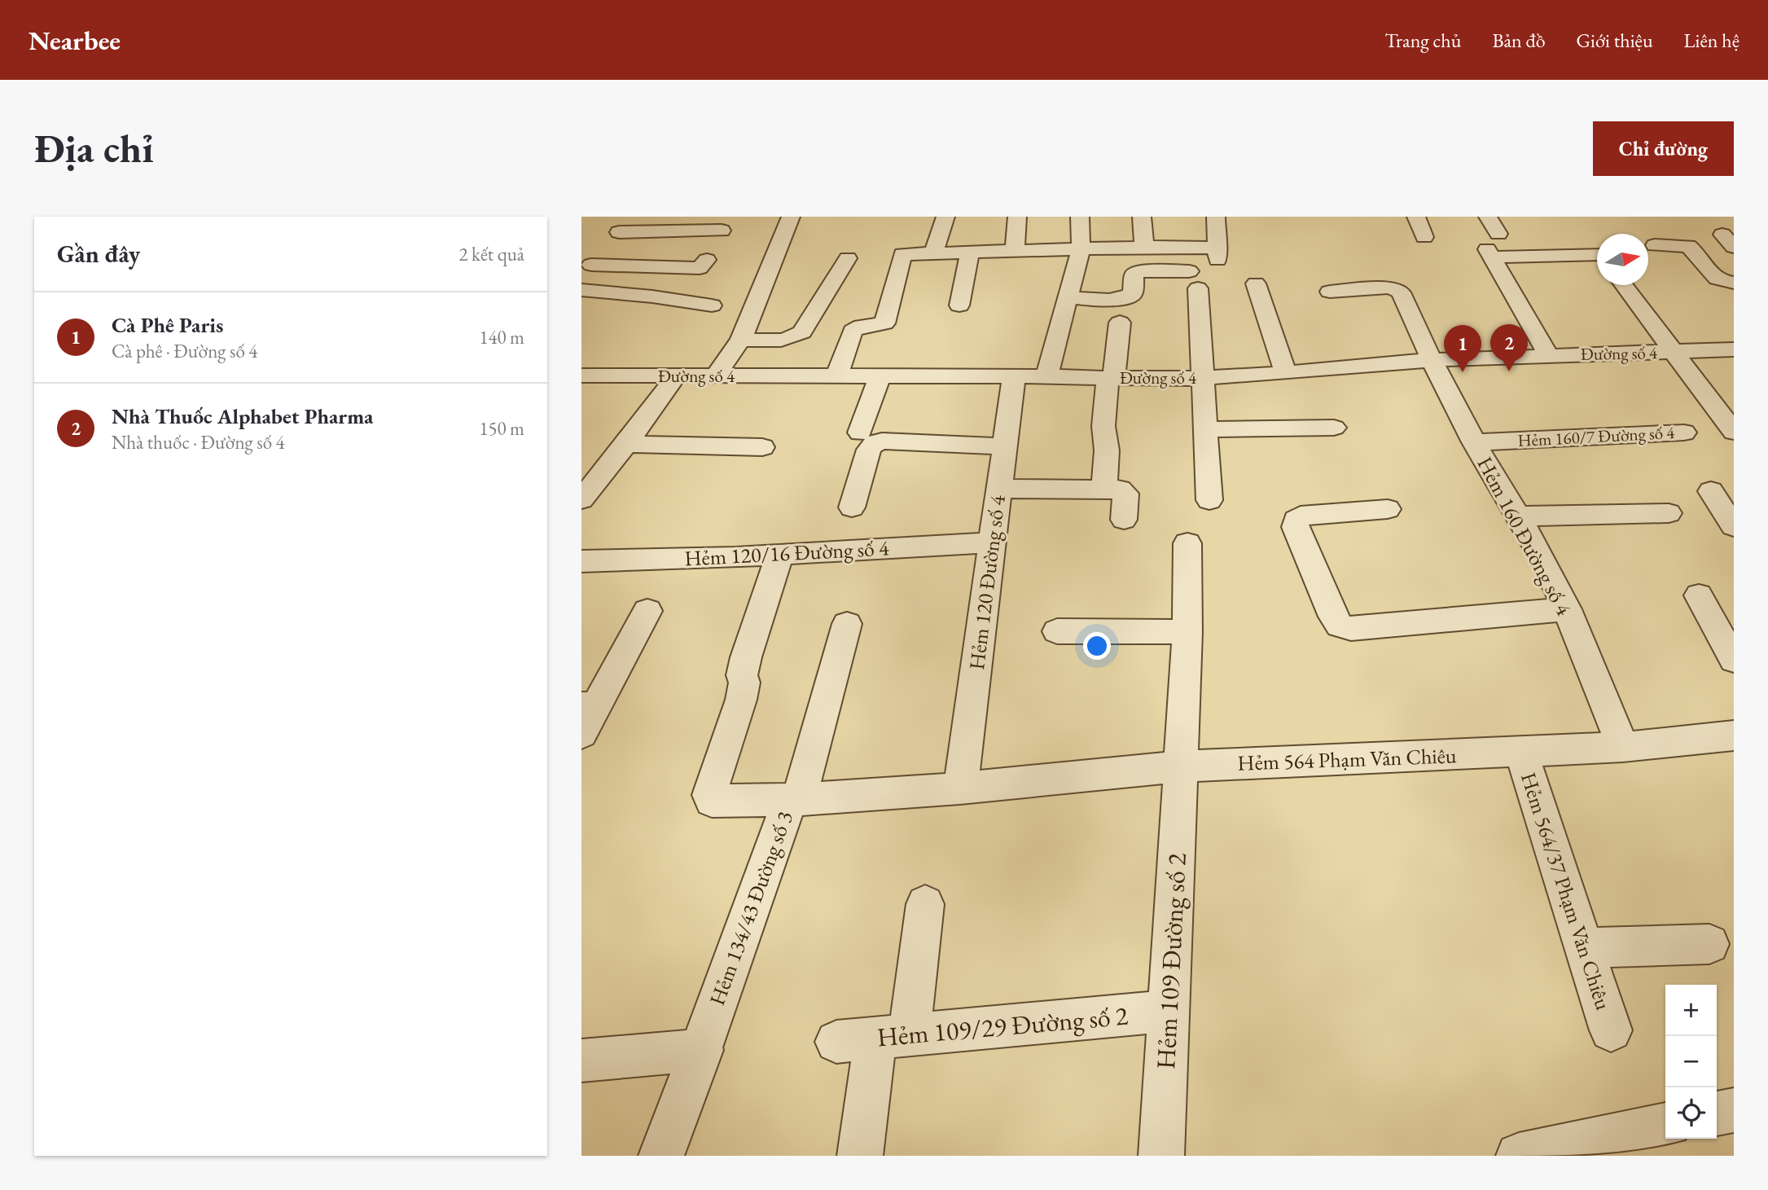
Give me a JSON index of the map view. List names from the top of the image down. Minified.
{"streets":{"street":["Đường số 4","Hẻm 160/7 Đường số 4","Hẻm 160 Đường số 4","Hẻm 120/16 Đường số 4","Hẻm 120 Đường số 4","Hẻm 564 Phạm Văn Chiêu","Hẻm 564/37 Phạm Văn Chiêu","Hẻm 134/43 Đường số 3","Hẻm 109 Đường số 2","Hẻm 109/29 Đường số 2"]},"crossings":[["Đường số 4","Hẻm 160 Đường số 4"],["Đường số 4","Hẻm 120 Đường số 4"],["Hẻm 160/7 Đường số 4","Hẻm 160 Đường số 4"],["Hẻm 160 Đường số 4","Hẻm 564 Phạm Văn Chiêu"],["Hẻm 120/16 Đường số 4","Hẻm 120 Đường số 4"],["Hẻm 120 Đường số 4","Hẻm 564 Phạm Văn Chiêu"],["Hẻm 120 Đường số 4","Hẻm 134/43 Đường số 3"],["Hẻm 564 Phạm Văn Chiêu","Hẻm 564/37 Phạm Văn Chiêu"],["Hẻm 564 Phạm Văn Chiêu","Hẻm 134/43 Đường số 3"],["Hẻm 564 Phạm Văn Chiêu","Hẻm 109 Đường số 2"],["Hẻm 109 Đường số 2","Hẻm 109/29 Đường số 2"]],"north":"right","page":{"header":"Nearbee","nav":["Trang chủ","Bản đồ","Giới thiệu","Liên hệ"],"buttons":"Chỉ đường","title":"Địa chỉ","heading":["Gần đây","2 kết quả"],"list":[{"mark":"1","name":"Cà Phê Paris","note":"Cà phê · Đường số 4","value":"140 m"},{"mark":"2","name":"Nhà Thuốc Alphabet Pharma","note":"Nhà thuốc · Đường số 4","value":"150 m"}],"pins":["2","1"],"map_buttons":["+","−"]}}
